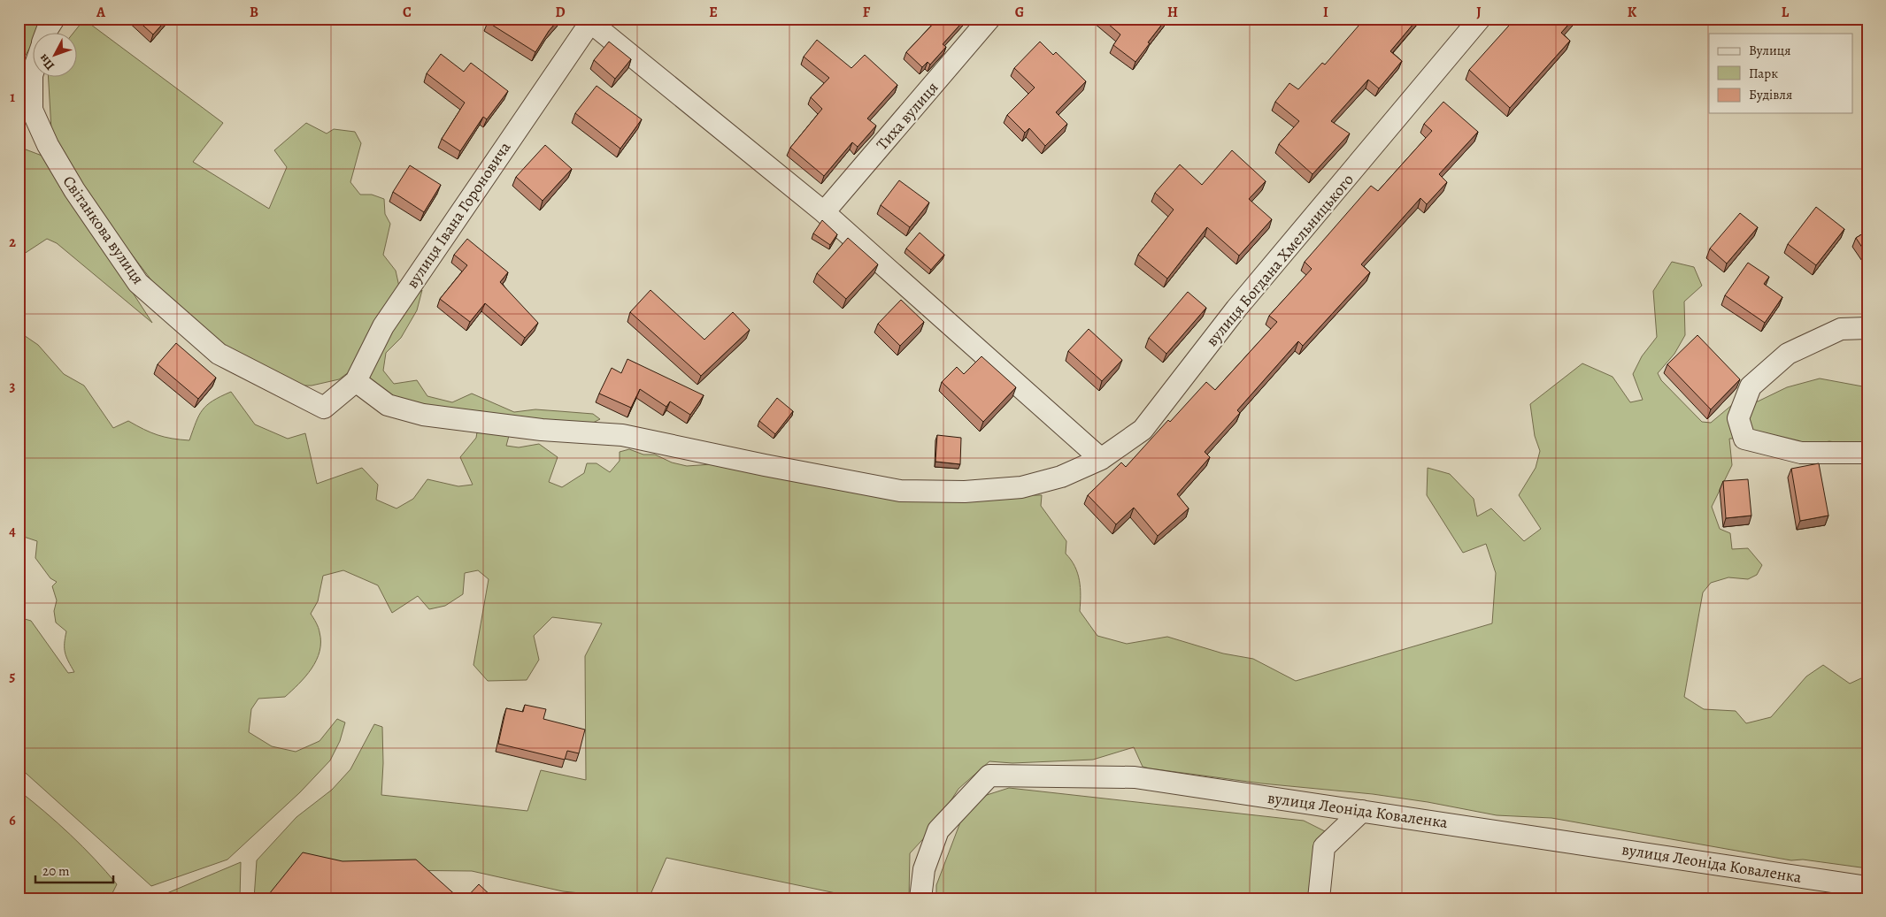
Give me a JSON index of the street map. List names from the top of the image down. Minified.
{"streets":{"street":["Тиха вулиця","вулиця Івана Гороновича","Світанкова вулиця","вулиця Богдана Хмельницького","вулиця Леоніда Коваленка"]},"crossings":[["вулиця Івана Гороновича","Світанкова вулиця"],["вулиця Івана Гороновича","вулиця Богдана Хмельницького"]],"legend":["Вулиця","Парк","Будівля"],"scale_bar":"20 m","north":"bottom left","grid":{"columns":["A","B","C","D","E","F","G","H","I","J","K","L"],"rows":["1","2","3","4","5","6"]}}
